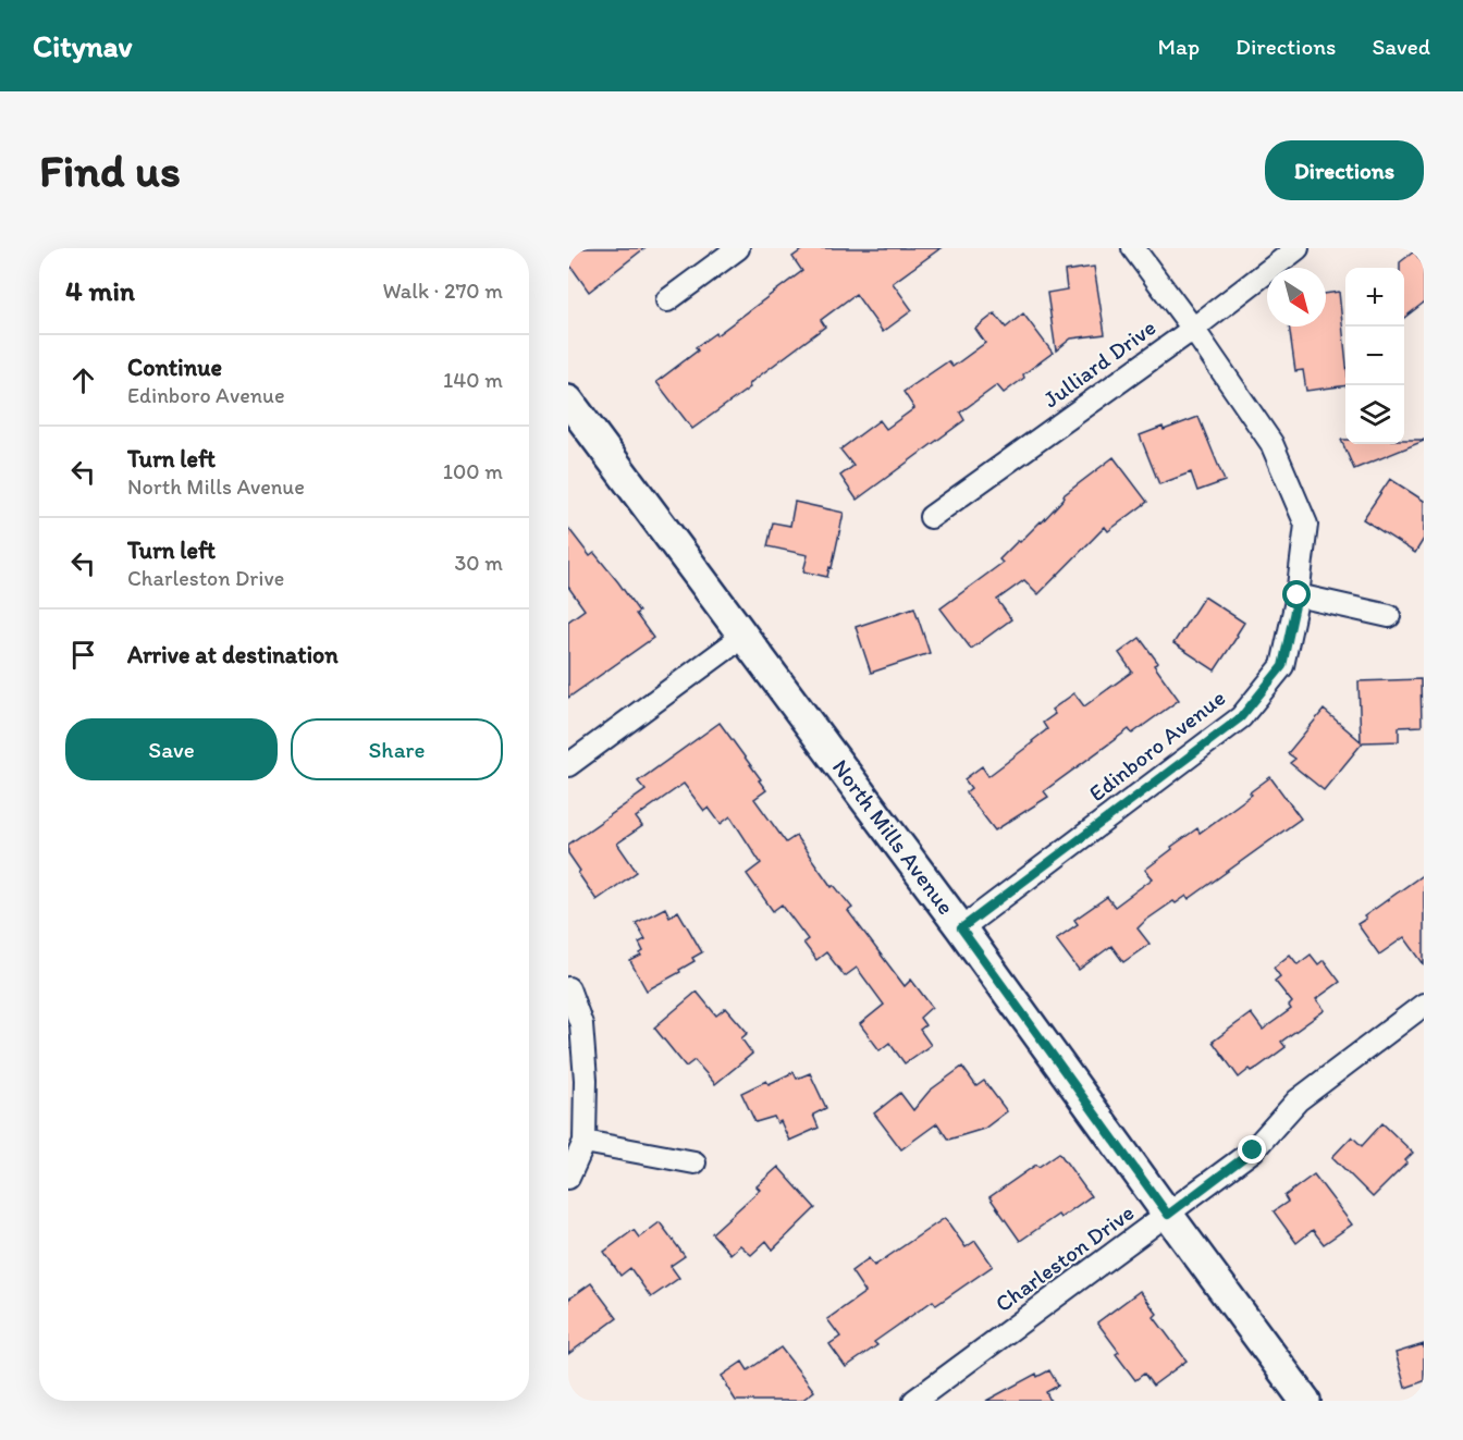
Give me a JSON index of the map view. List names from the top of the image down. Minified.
{"streets":{"main road":["North Mills Avenue"],"street":["Julliard Drive","Edinboro Avenue","Charleston Drive"]},"crossings":[["Julliard Drive","Edinboro Avenue"],["Edinboro Avenue","North Mills Avenue"],["North Mills Avenue","Charleston Drive"]],"north":"bottom right","page":{"header":"Citynav","nav":["Map","Directions","Saved"],"buttons":["Directions",["Save","Share"]],"title":"Find us","heading":["4 min","Walk · 270 m"],"map_buttons":["+","−"],"list":[["Continue","Edinboro Avenue","140 m"],["Turn left","North Mills Avenue","100 m"],["Turn left","Charleston Drive","30 m"],"Arrive at destination"]}}
